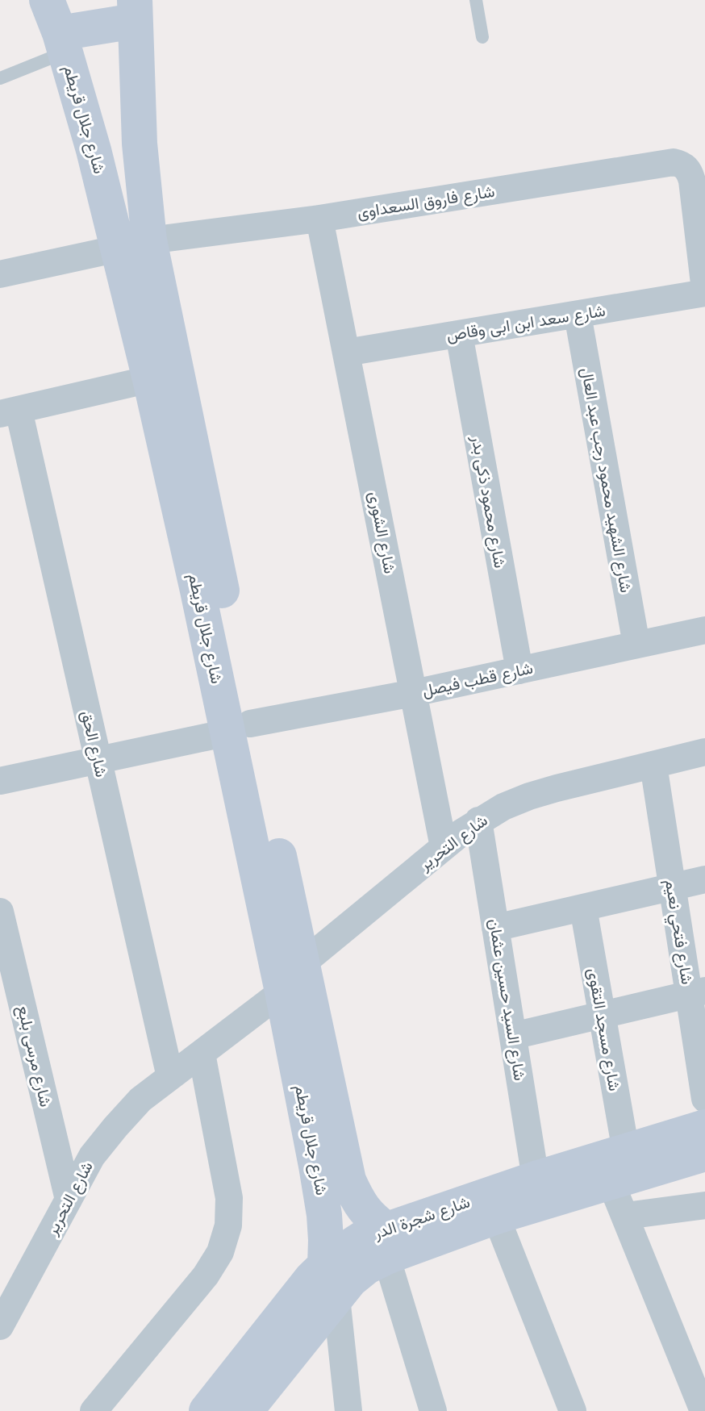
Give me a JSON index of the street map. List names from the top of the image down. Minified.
{"streets":{"main road":["شارع جلال قريطم","شارع شجرة الدر"],"street":["شارع فاروق السعداوى","شارع سعد ابن ابى وقاص","شارع الشهيد محمود رجب عبد العال","شارع محمود ذكى بدر","شارع الشورى","شارع قطب فيصل","شارع الحق","شارع التحرير","شارع فتحي نعيم","شارع السيد حسين عثمان","شارع مسجد التقوى","شارع مرسى بلبع"]},"crossings":[["شارع جلال قريطم","شارع فاروق السعداوى"],["شارع جلال قريطم","شارع قطب فيصل"],["شارع جلال قريطم","شارع التحرير"],["شارع جلال قريطم","شارع شجرة الدر"],["شارع فاروق السعداوى","شارع الشورى"],["شارع سعد ابن ابى وقاص","شارع الشهيد محمود رجب عبد العال"],["شارع سعد ابن ابى وقاص","شارع محمود ذكى بدر"],["شارع سعد ابن ابى وقاص","شارع الشورى"],["شارع الشهيد محمود رجب عبد العال","شارع قطب فيصل"],["شارع محمود ذكى بدر","شارع قطب فيصل"],["شارع الشورى","شارع قطب فيصل"],["شارع الشورى","شارع التحرير"],["شارع قطب فيصل","شارع الحق"],["شارع الحق","شارع التحرير"],["شارع التحرير","شارع فتحي نعيم"],["شارع التحرير","شارع السيد حسين عثمان"],["شارع التحرير","شارع مرسى بلبع"],["شارع السيد حسين عثمان","شارع شجرة الدر"],["شارع مسجد التقوى","شارع شجرة الدر"]]}
